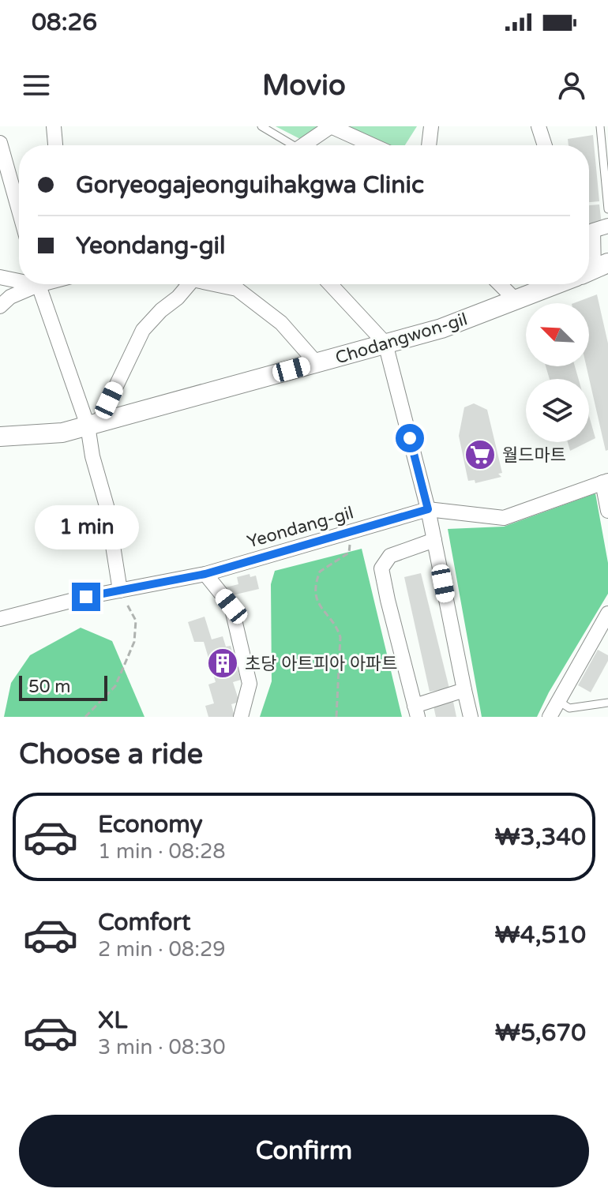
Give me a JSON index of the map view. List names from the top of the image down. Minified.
{"streets":{"street":["Chodangwon-gil","Yeondang-gil"]},"places":{"supermarket":["월드마트"],"building":["초당 아트피아 아파트"]},"scale_bar":"50 m","north":"top left","page":{"status":"08:26","header":"Movio","banner":["Goryeogajeonguihakgwa Clinic","Yeondang-gil"],"bubble":"1 min","scale":"50 m","heading":"Choose a ride","list":[{"name":"Economy","note":"1 min · 08:28","value":"₩3,340"},{"name":"Comfort","note":"2 min · 08:29","value":"₩4,510"},{"name":"XL","note":"3 min · 08:30","value":"₩5,670"}],"buttons":"Confirm"}}
